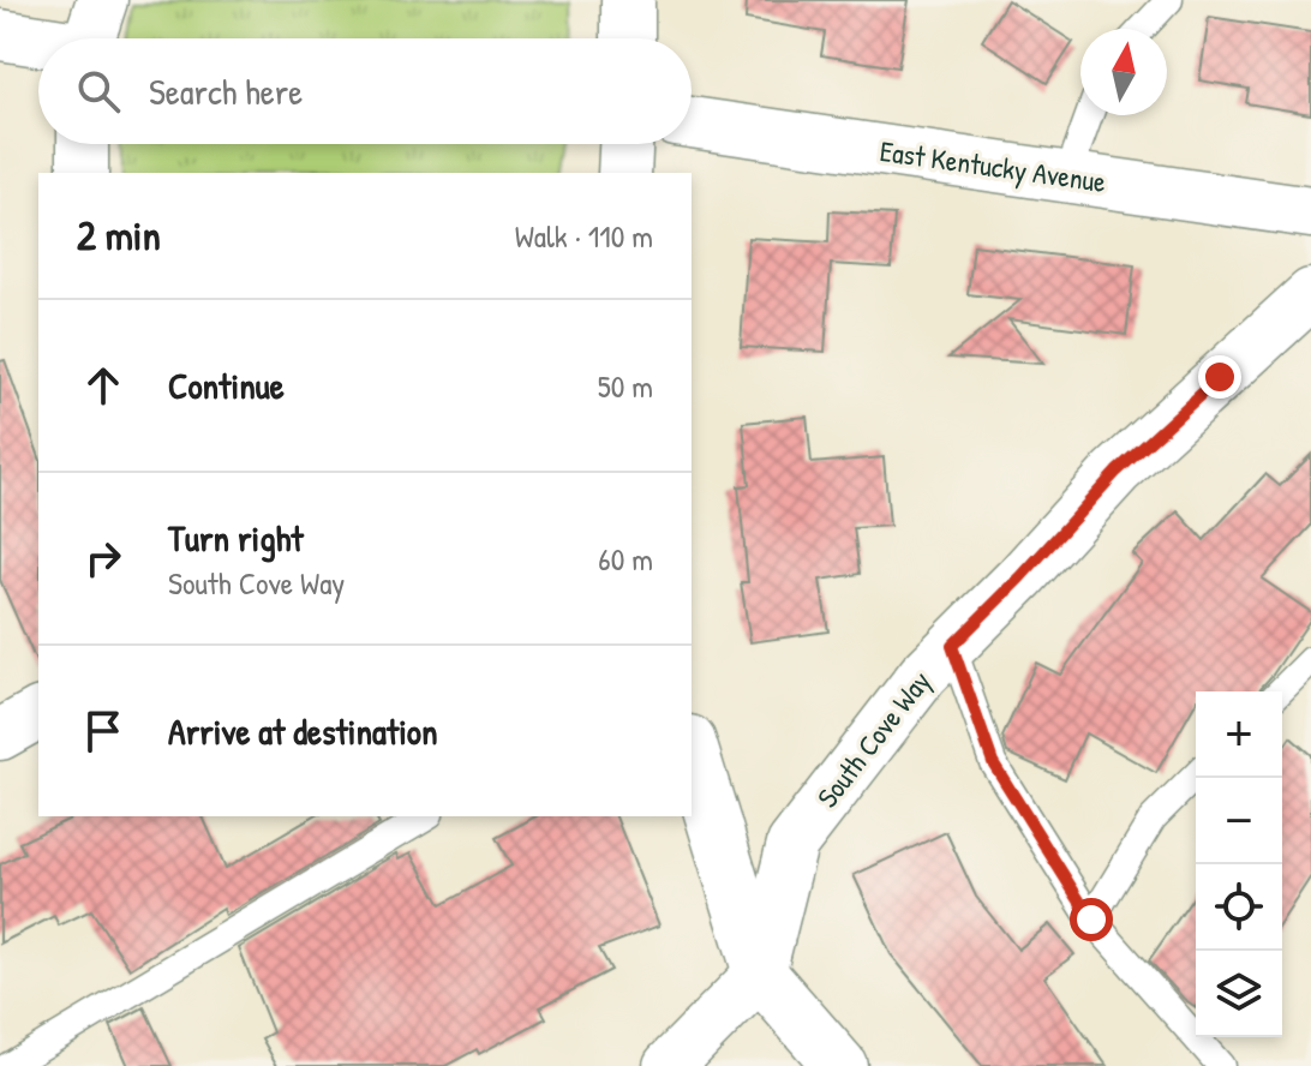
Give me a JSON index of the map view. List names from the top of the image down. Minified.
{"streets":{"street":["East Kentucky Avenue","South Cove Way"]},"north":"top","page":{"search":"Search here","heading":["2 min","Walk · 110 m"],"list":[["Continue","50 m"],["Turn right","South Cove Way","60 m"],"Arrive at destination"],"map_buttons":["+","−"]}}
